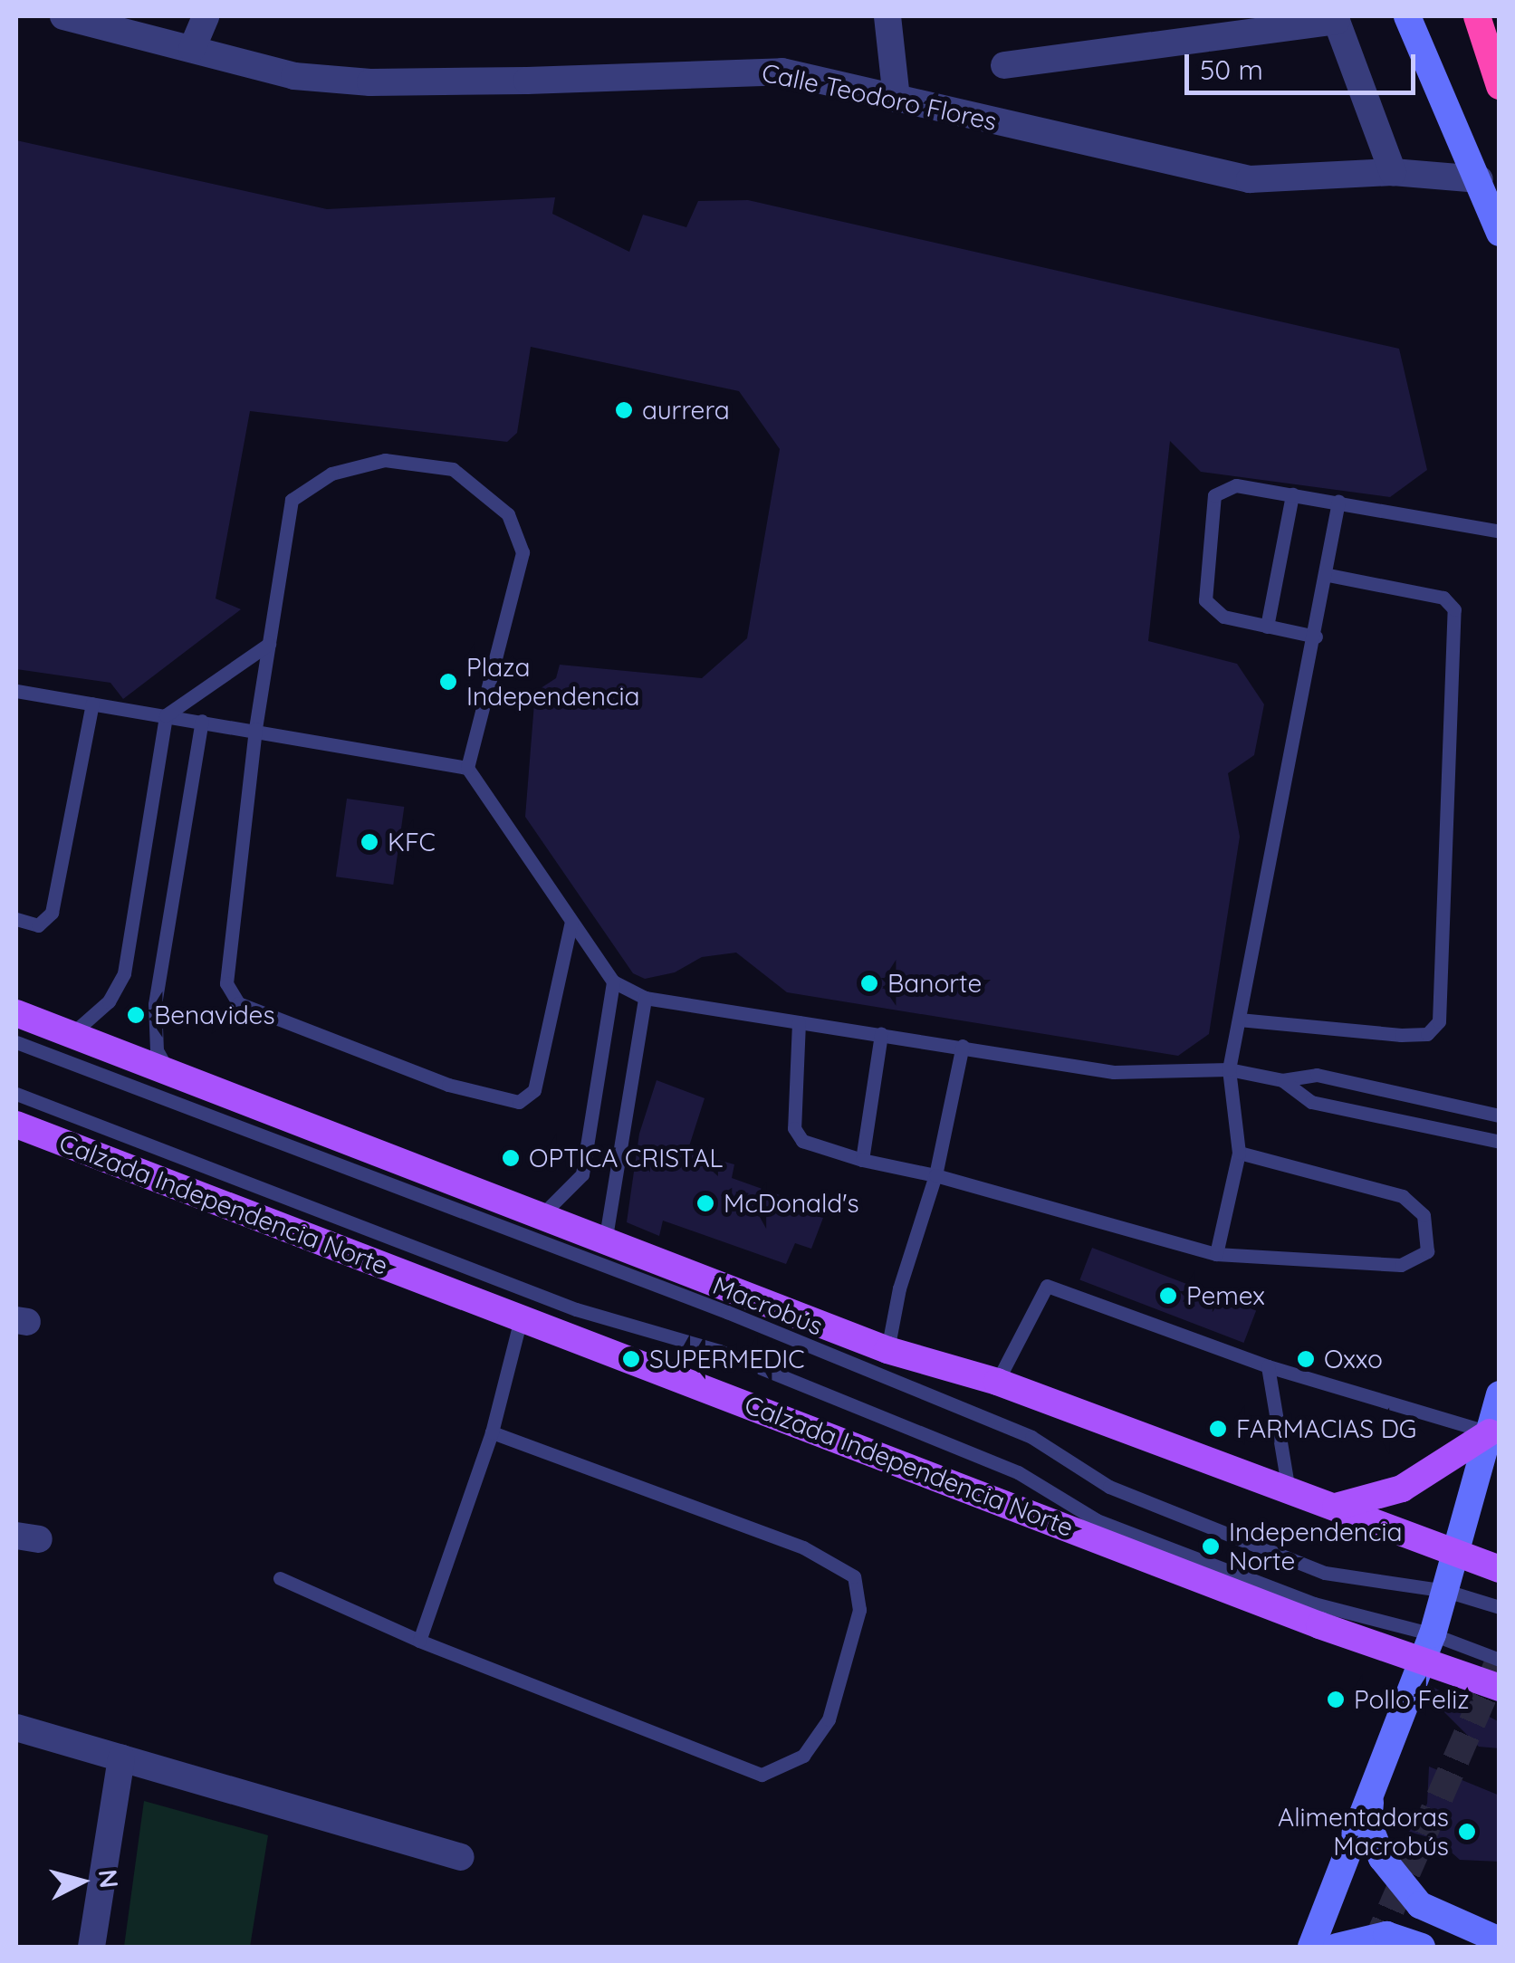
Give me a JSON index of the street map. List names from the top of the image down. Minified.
{"streets":{"main road":["Calzada Independencia Norte"],"street":["Calle Teodoro Flores"],"lane":["Macrobús"]},"places":["aurrera","Plaza Independencia","KFC","Banorte","Benavides","OPTICA CRISTAL","McDonald's","Pemex","SUPERMEDIC","Oxxo","FARMACIAS DG","Independencia Norte","Pollo Feliz","Alimentadoras Macrobús"],"scale_bar":"50 m","north":"right"}
